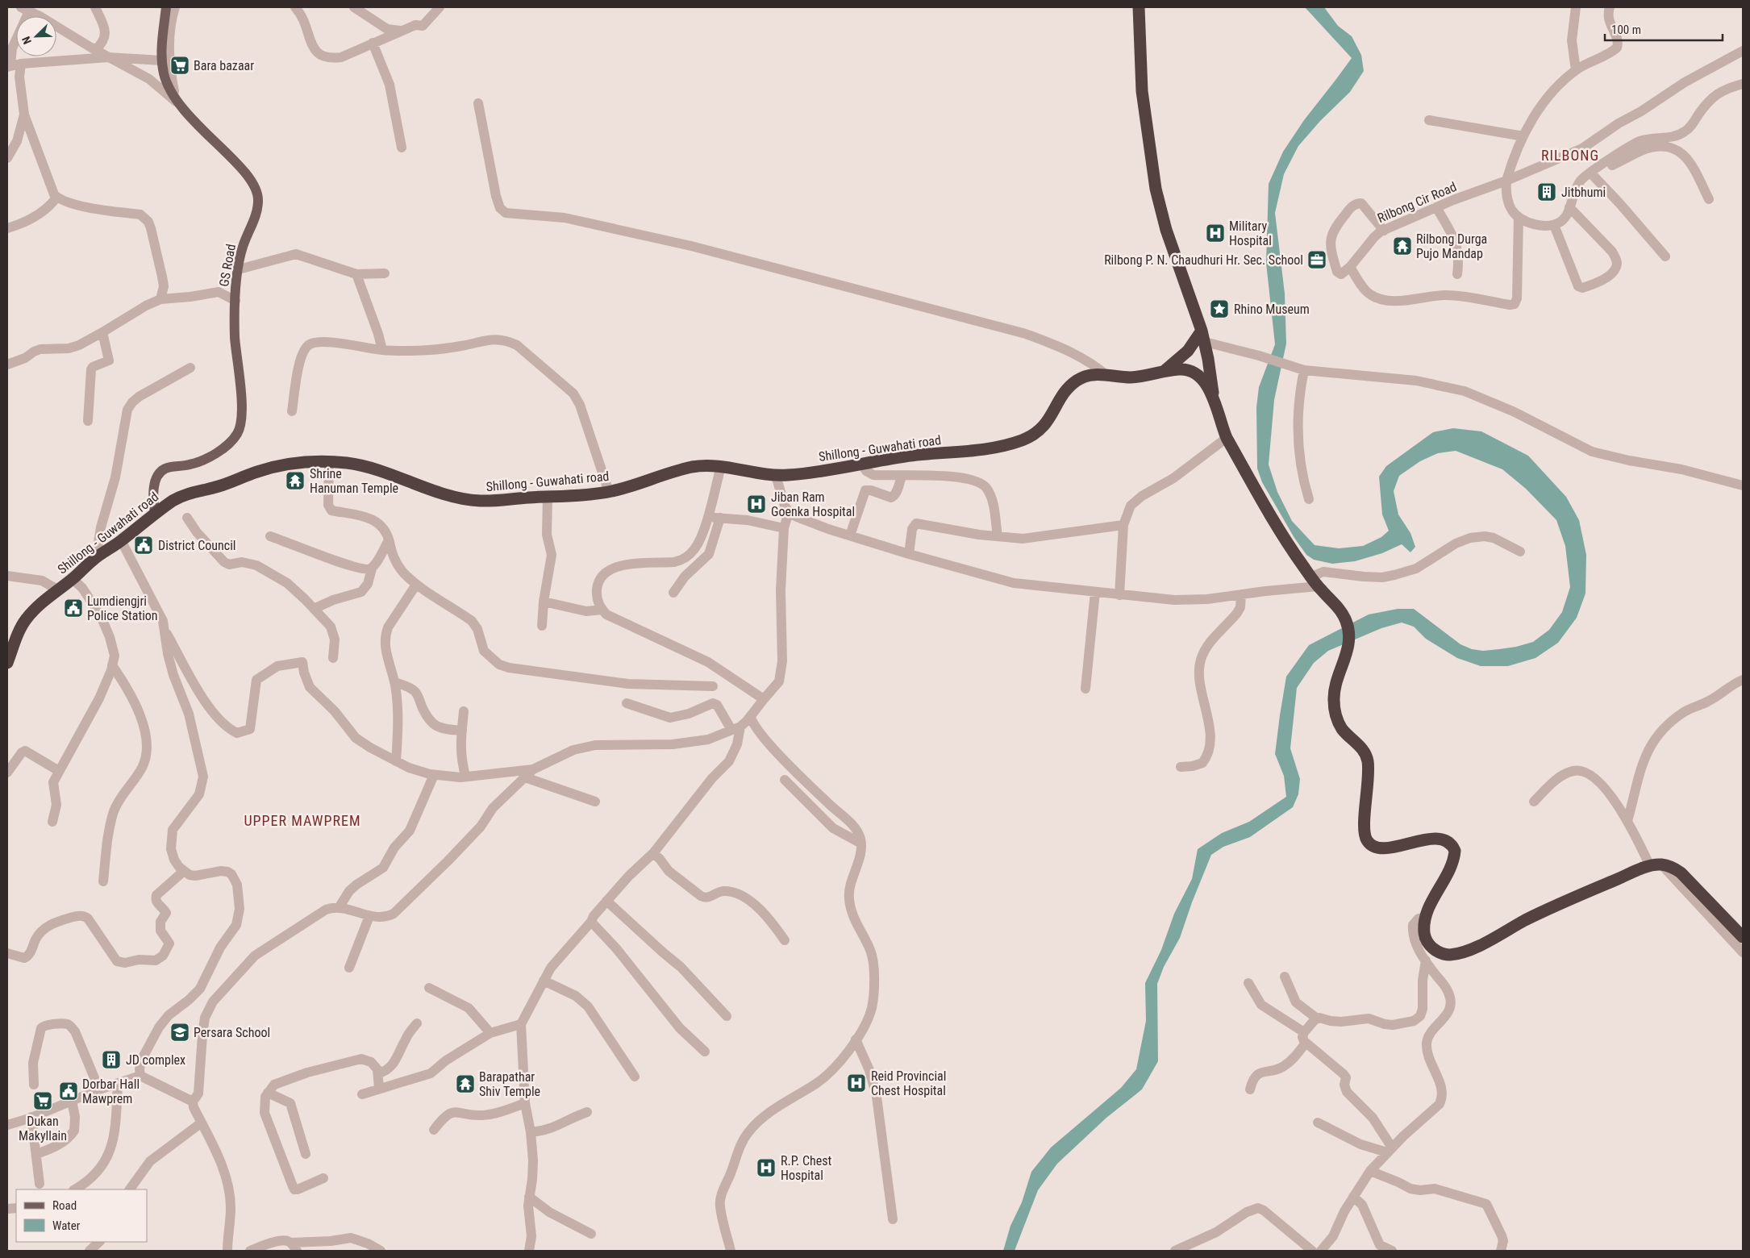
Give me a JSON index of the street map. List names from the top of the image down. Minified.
{"streets":{"highway":["Shillong - Guwahati road"],"main road":["GS Road"],"street":["Rilbong Cir Road"]},"crossings":[["GS Road","Shillong - Guwahati road"]],"districts":["RILBONG","UPPER MAWPREM"],"places":{"supermarket":["Bara bazaar","Dukan Makyllain"],"building":["Jitbhumi","JD complex"],"hospital":["Military Hospital","Jiban Ram Goenka Hospital","Reid Provincial Chest Hospital","R.P. Chest Hospital"],"temple":["Rilbong Durga Pujo Mandap","Shrine Hanuman Temple","Barapathar Shiv Temple"],"office":["Rilbong P. N. Chaudhuri Hr. Sec. School"],"place":["Rhino Museum"],"public building":["District Council","Lumdiengjri Police Station","Dorbar Hall Mawprem"],"school or university":["Persara School"]},"legend":["Road","Water"],"scale_bar":"100 m","north":"bottom left"}
